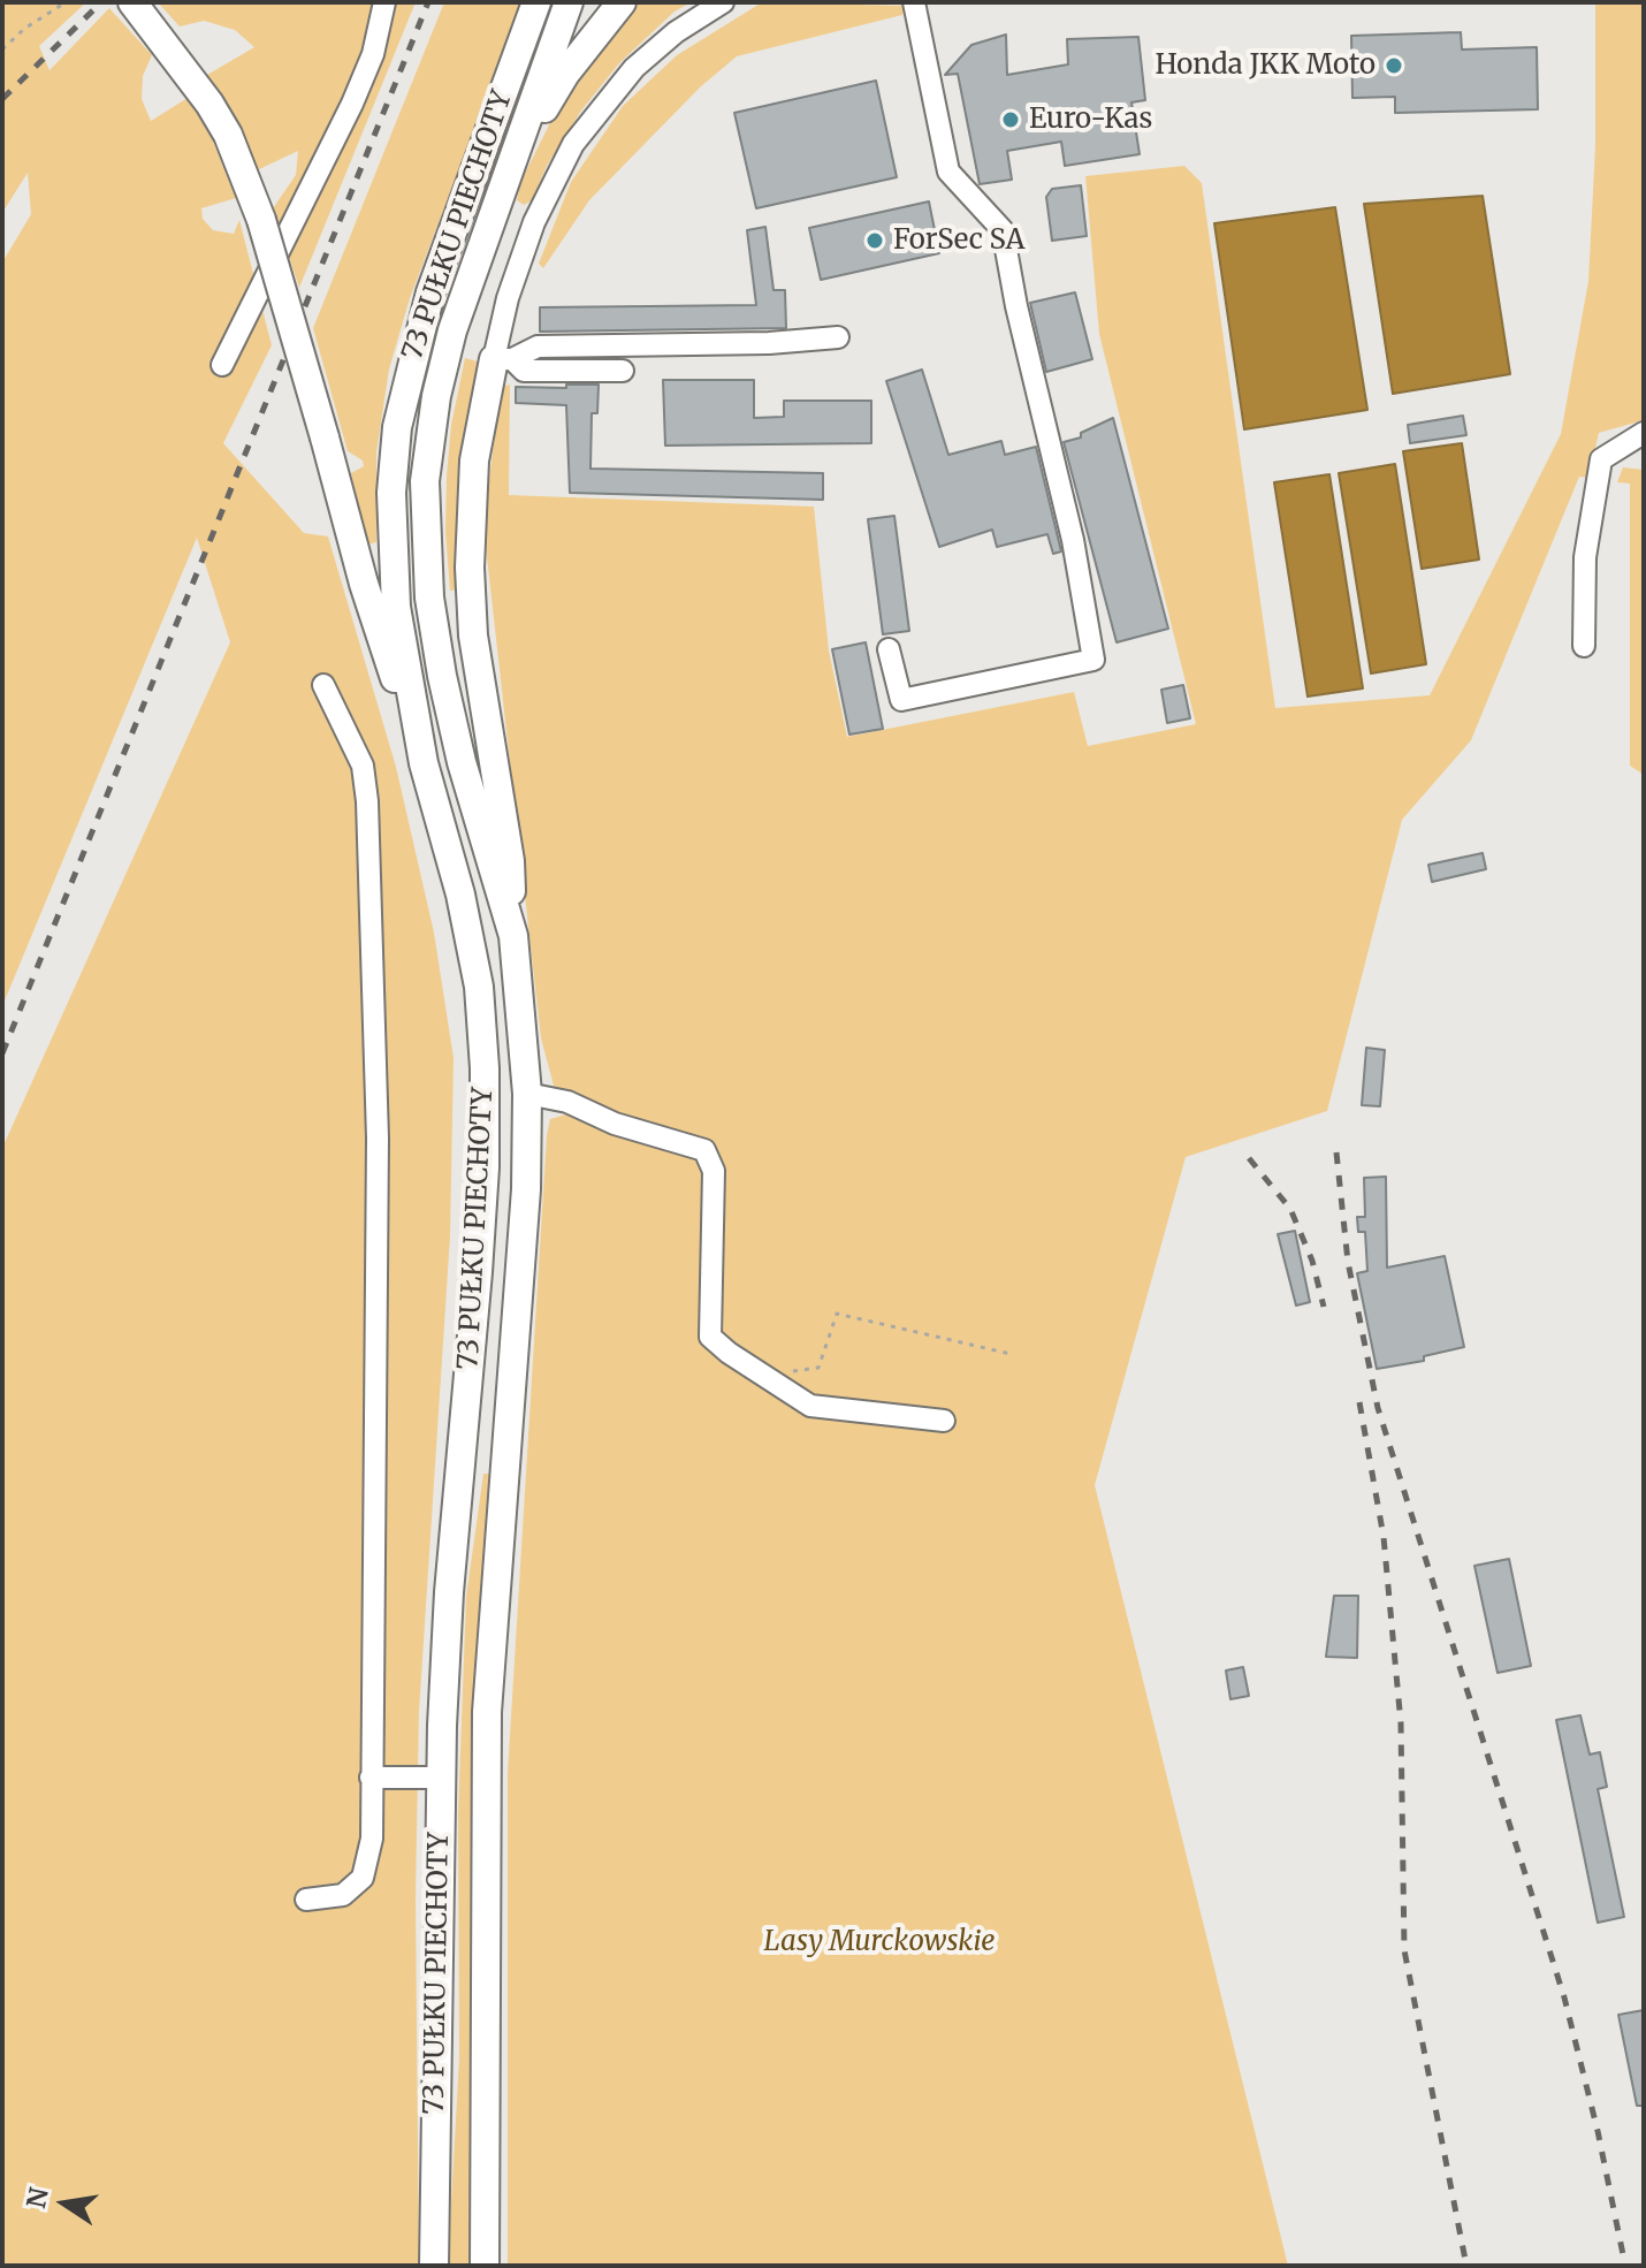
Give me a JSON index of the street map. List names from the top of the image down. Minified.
{"streets":{"main road":["73 PUŁKU PIECHOTY"]},"parks":["Lasy Murckowskie"],"places":["Honda JKK Moto","Euro-Kas","ForSec SA"],"north":"left"}
